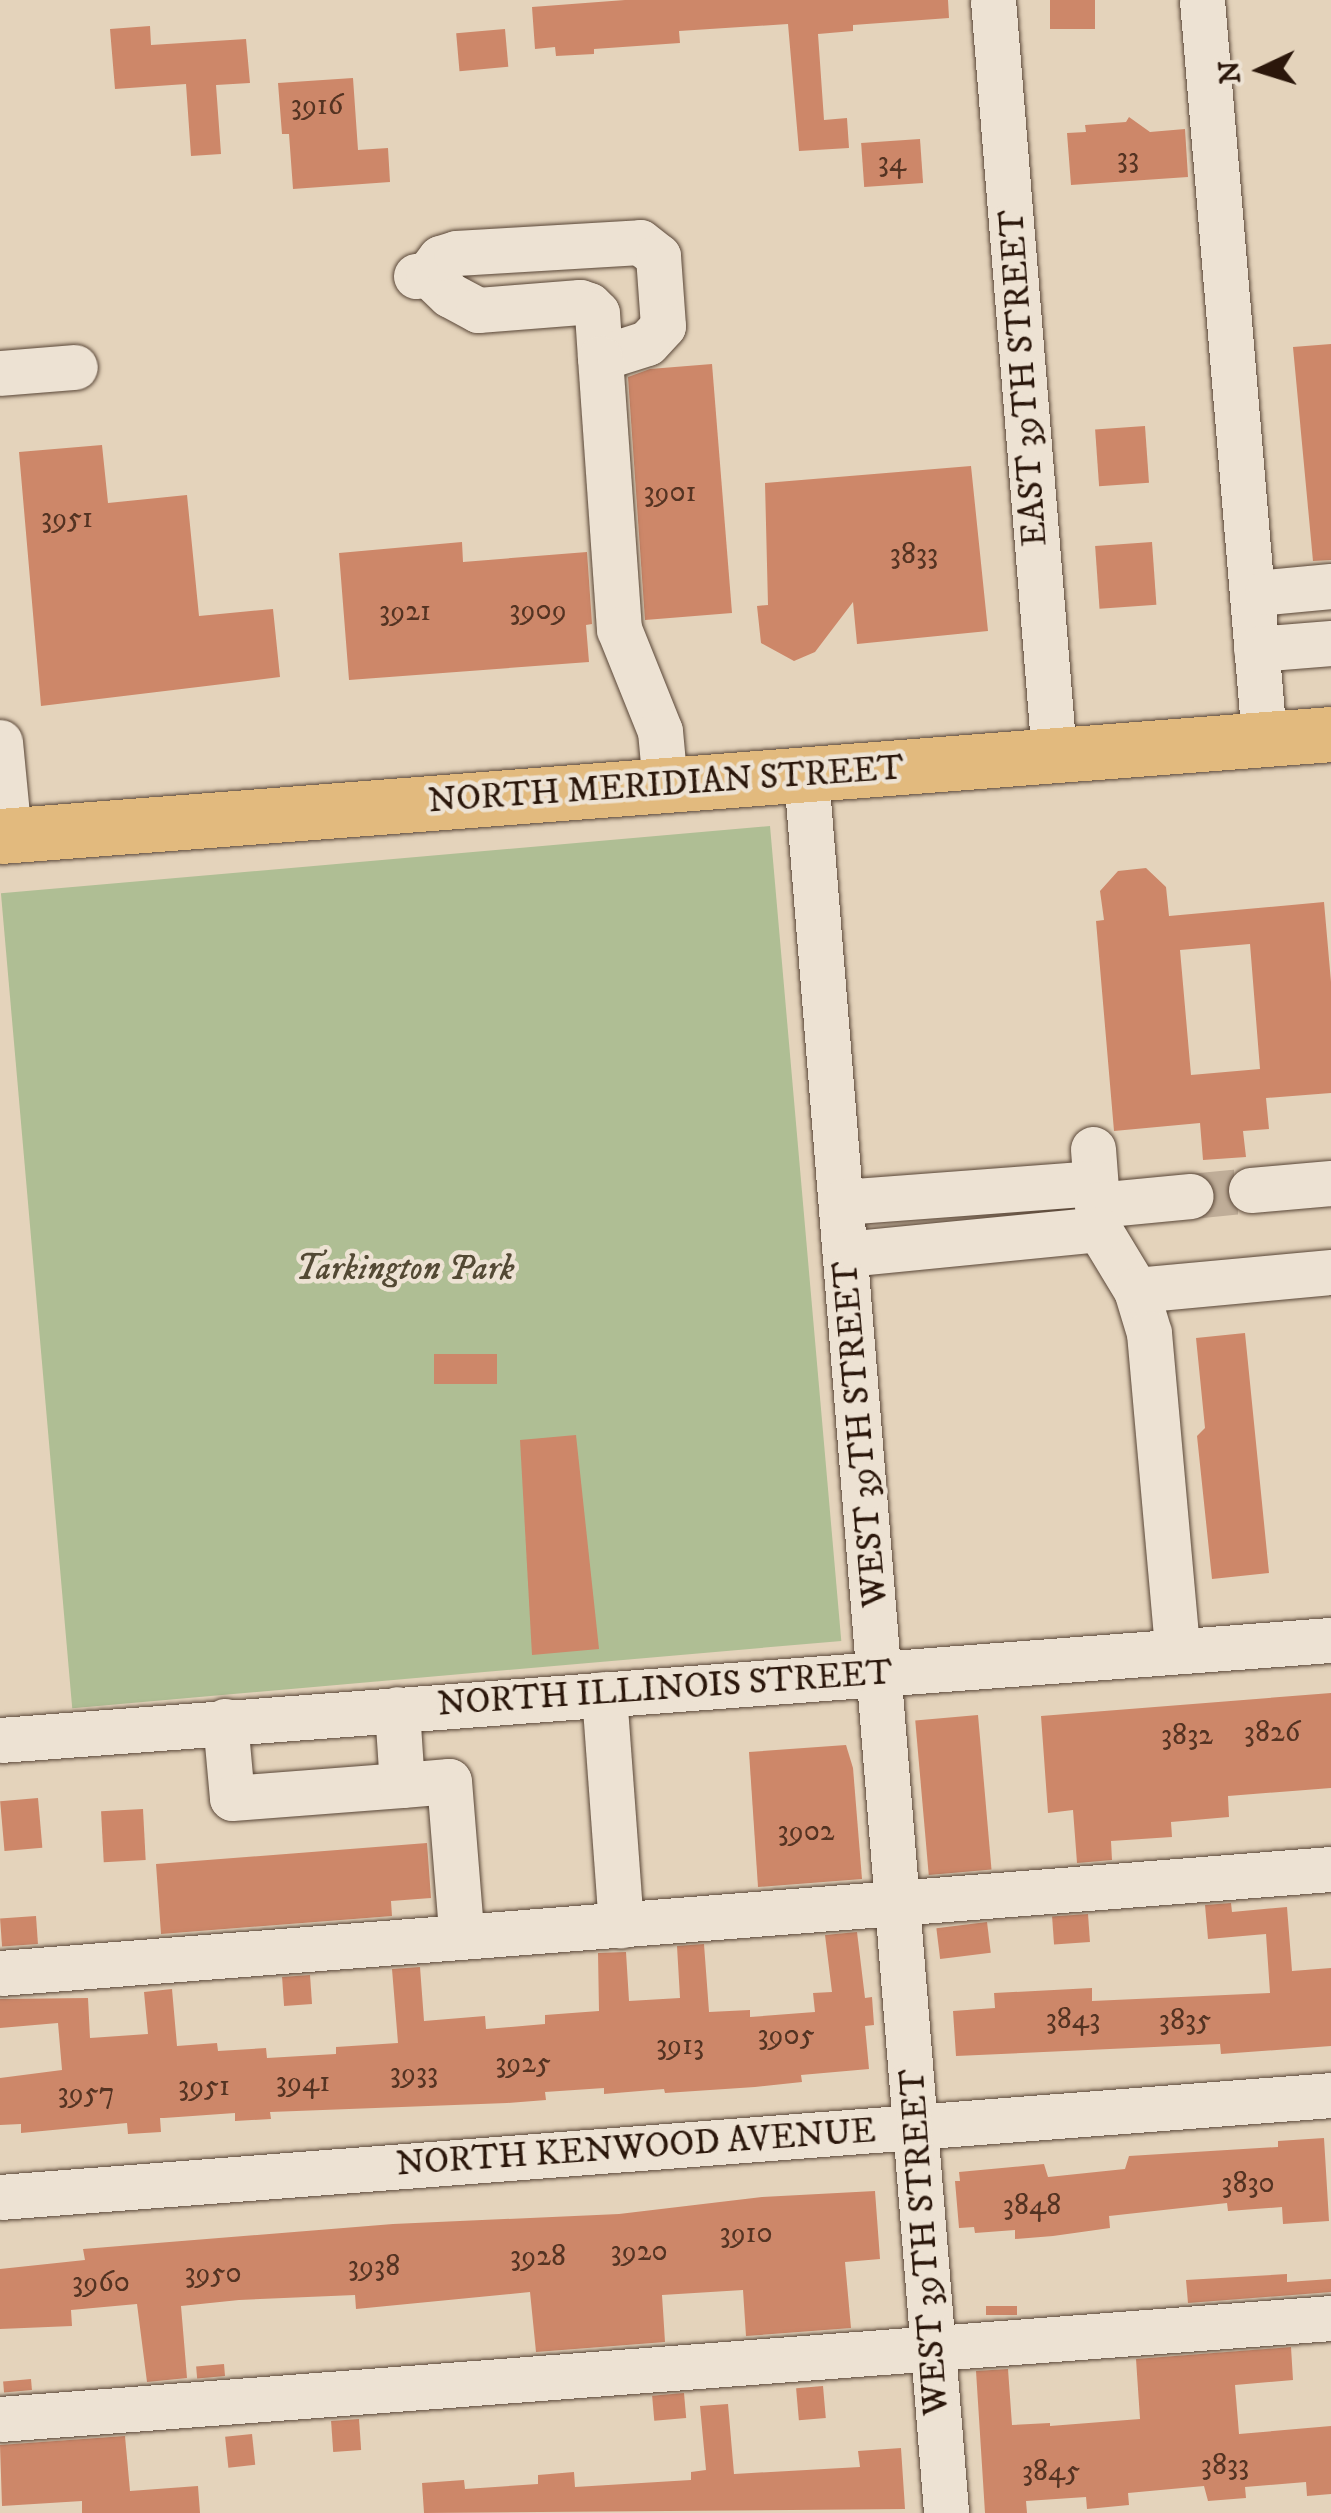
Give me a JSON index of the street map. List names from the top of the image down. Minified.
{"streets":{"main road":["NORTH MERIDIAN STREET"],"street":["EAST 39TH STREET","WEST 39TH STREET","NORTH ILLINOIS STREET","NORTH KENWOOD AVENUE"]},"crossings":[["EAST 39TH STREET","NORTH MERIDIAN STREET"],["NORTH MERIDIAN STREET","WEST 39TH STREET"],["WEST 39TH STREET","NORTH ILLINOIS STREET"],["WEST 39TH STREET","NORTH KENWOOD AVENUE"]],"parks":["Tarkington Park"],"house_numbers":["3916","33","34","3901","3951","3833","3909","3921","3826","3832","3902","3843","3835","3905","3913","3925","3933","3941","3951","3957","3830","3848","3910","3920","3928","3938","3950","3960","3833","3845"],"north":"left"}
